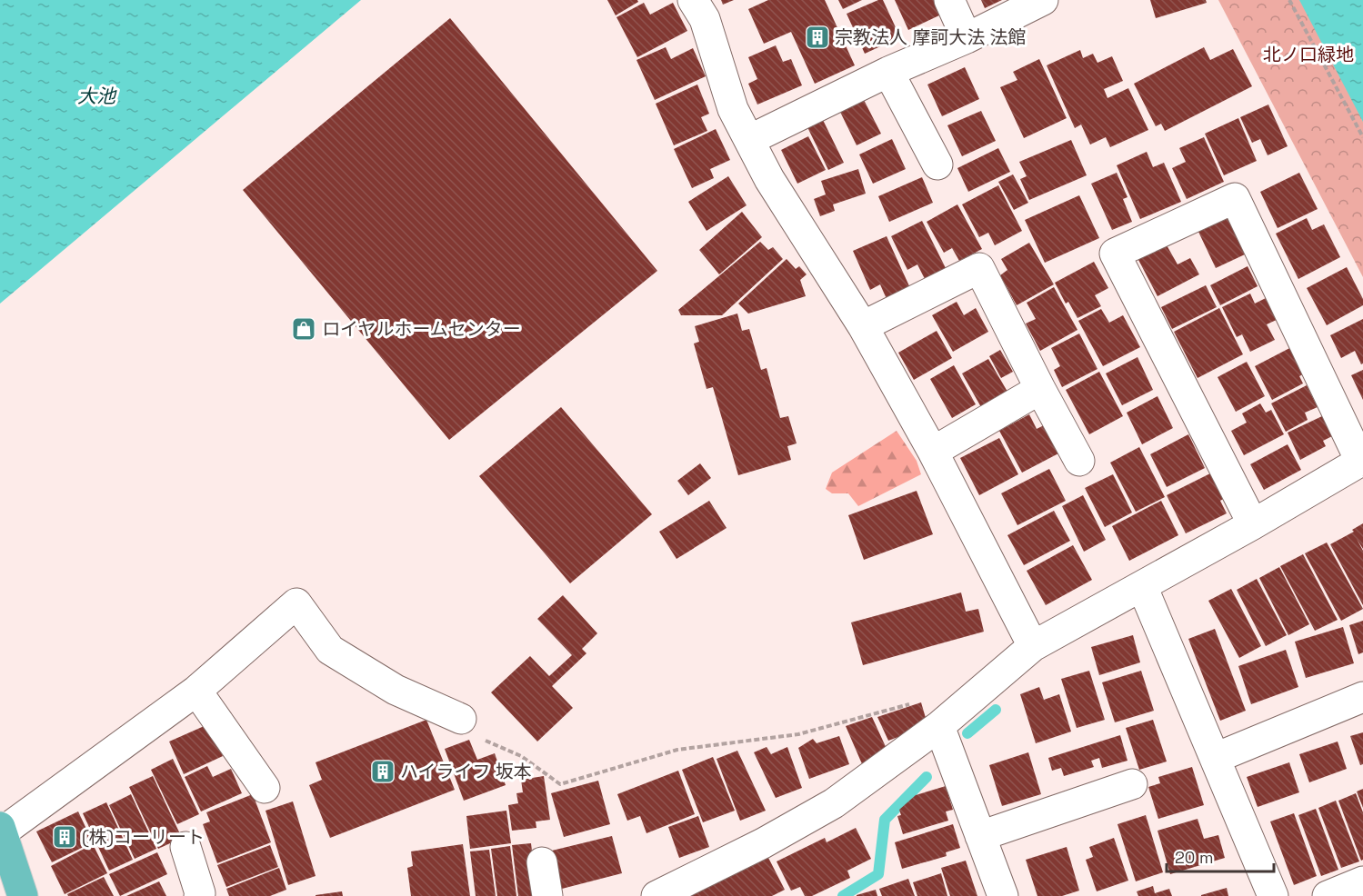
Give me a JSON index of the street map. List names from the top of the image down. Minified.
{"water":["大池"],"parks":["北ノ口緑地"],"places":{"building":["宗教法人 摩訶大法 法館","ハイライフ 坂本","(株)コーリート"],"shop":["ロイヤルホームセンター"]},"scale_bar":"20 m"}
